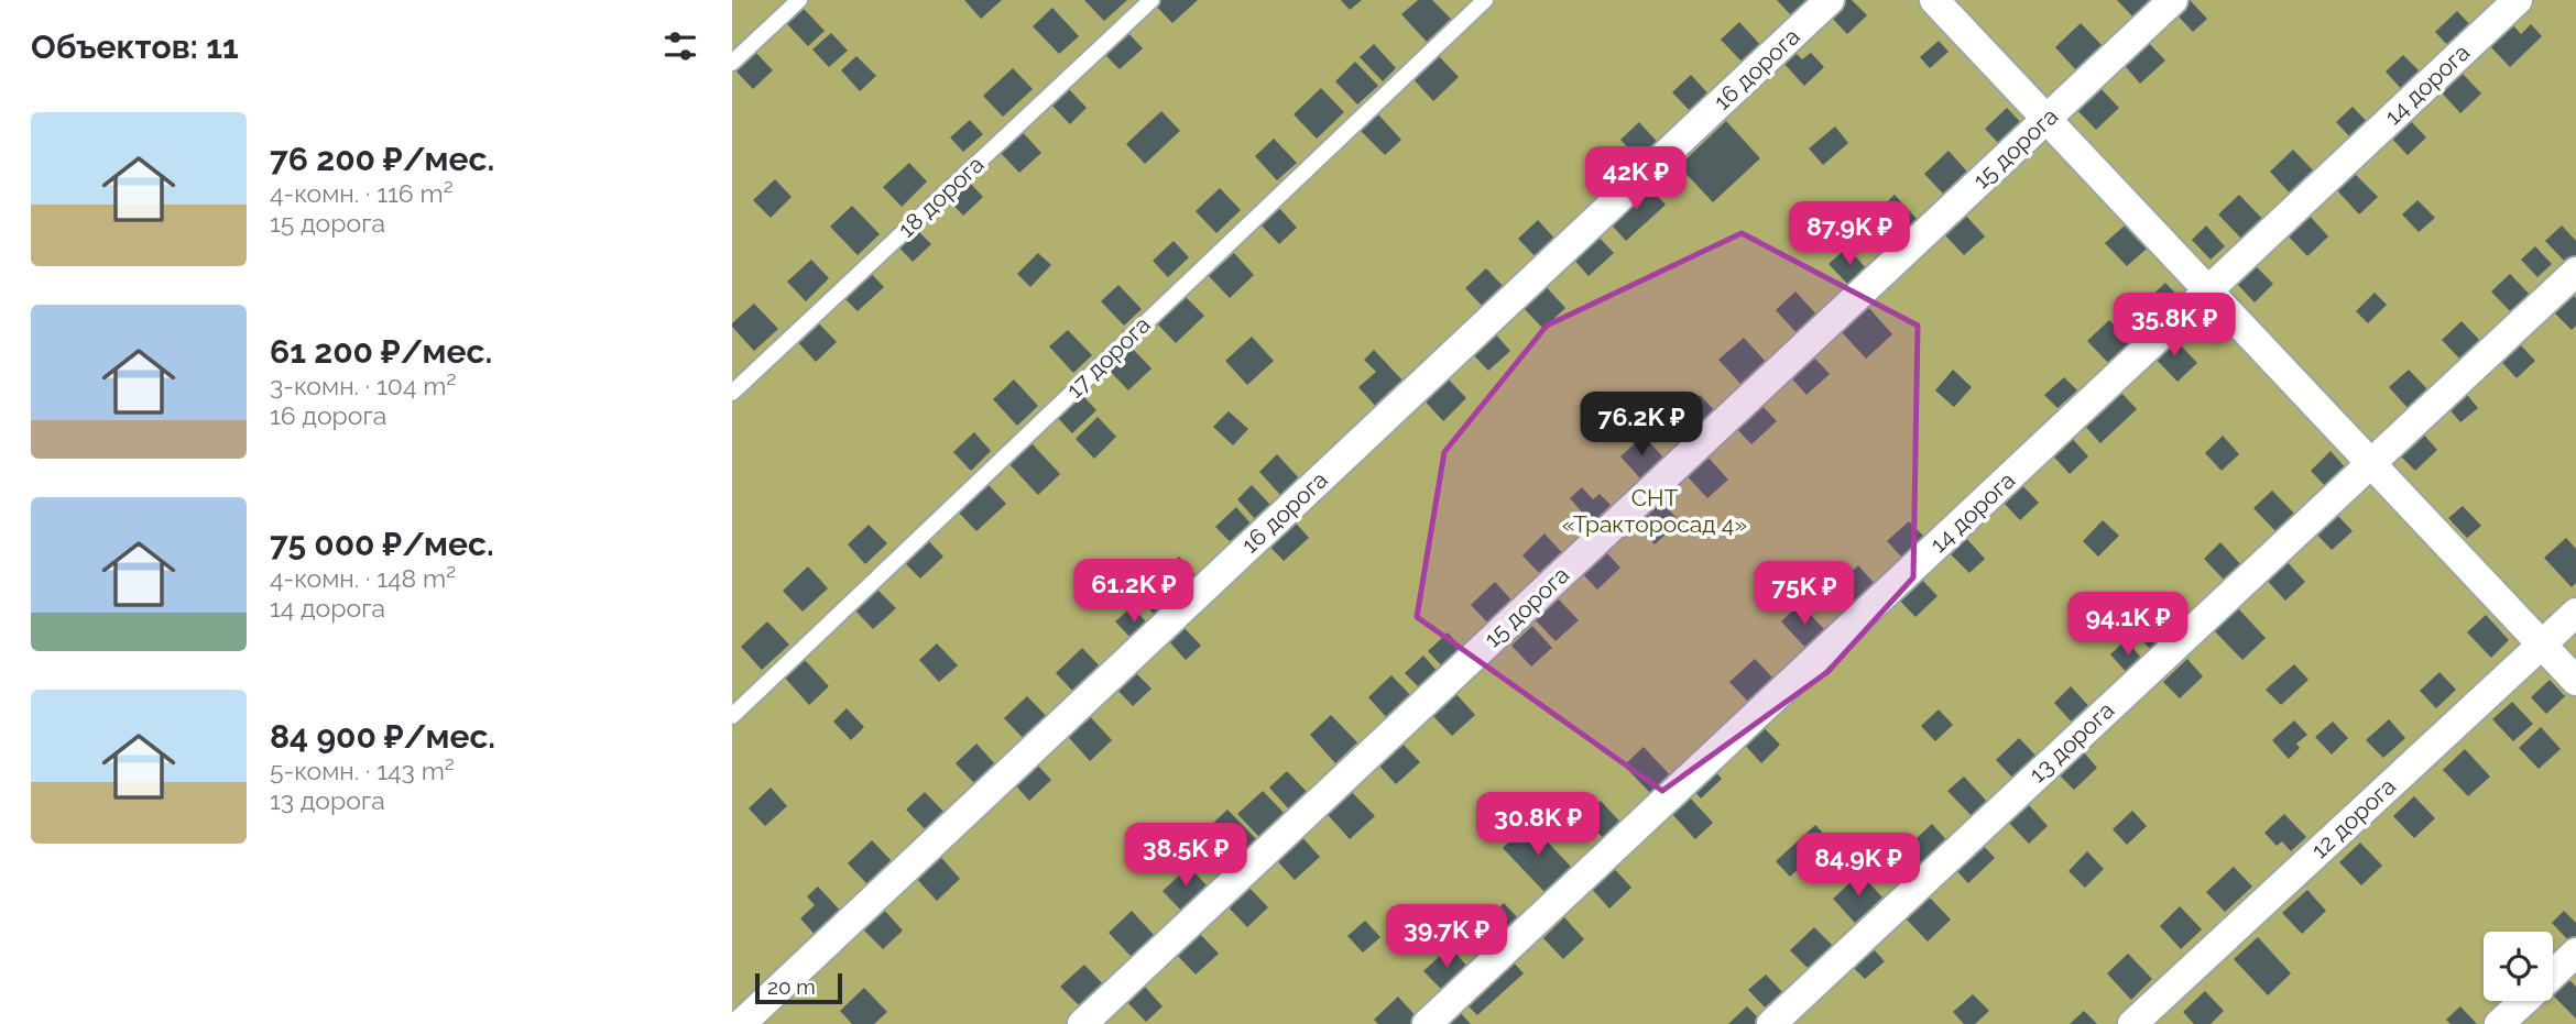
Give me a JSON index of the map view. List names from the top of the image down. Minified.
{"streets":{"street":["16 дорога","14 дорога","15 дорога","13 дорога","12 дорога"],"lane":["18 дорога","17 дорога"]},"parks":["СНТ «Тракторосад 4»"],"scale_bar":"20 m","page":{"heading":"Объектов: 11","list":[{"name":"76 200 ₽/мес.","note":"4-комн. · 116 m² · 15 дорога"},{"name":"61 200 ₽/мес.","note":"3-комн. · 104 m² · 16 дорога"},{"name":"75 000 ₽/мес.","note":"4-комн. · 148 m² · 14 дорога"},{"name":"84 900 ₽/мес.","note":"5-комн. · 143 m² · 13 дорога"}],"price":["42K ₽","87.9K ₽","35.8K ₽","76.2K ₽","61.2K ₽","75K ₽","94.1K ₽","30.8K ₽","38.5K ₽","84.9K ₽","39.7K ₽"],"scale":"20 m"}}
